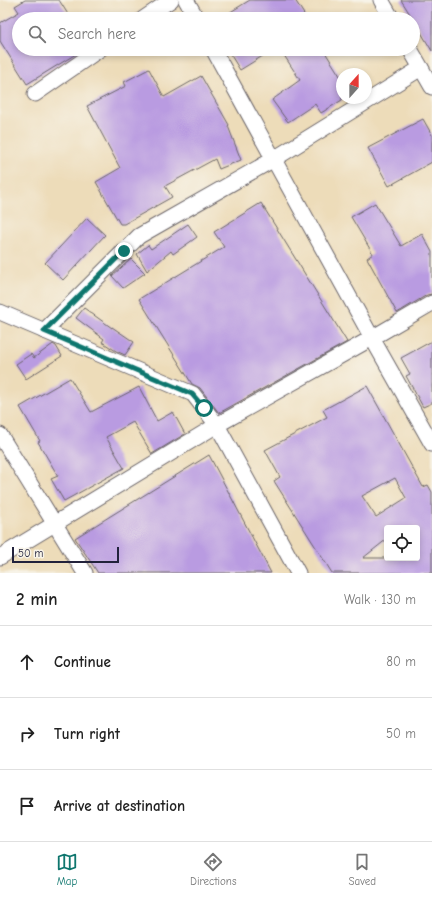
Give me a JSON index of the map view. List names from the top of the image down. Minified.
{"scale_bar":"50 m","north":"top","page":{"search":"Search here","scale":"50 m","heading":["2 min","Walk · 130 m"],"list":[["Continue","80 m"],["Turn right","50 m"],"Arrive at destination"],"nav":["Map","Directions","Saved"]}}
